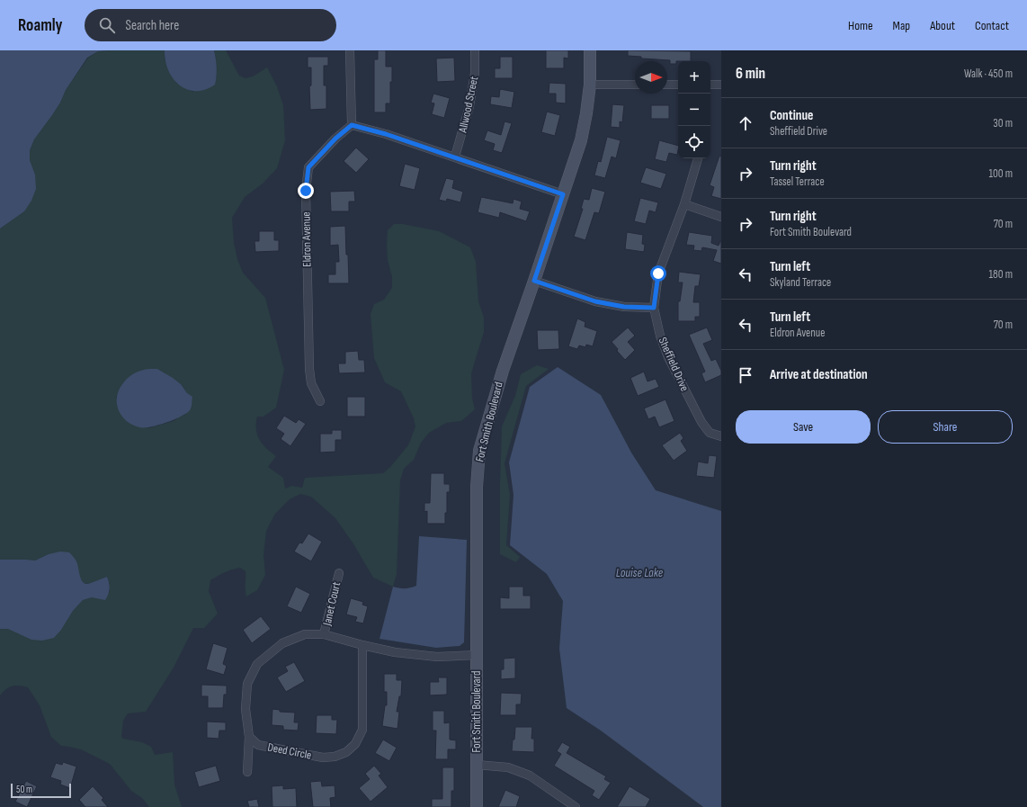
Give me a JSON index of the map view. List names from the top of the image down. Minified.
{"streets":{"street":["Allwood Street","Eldron Avenue","Sheffield Drive","Fort Smith Boulevard","Janet Court","Deed Circle"]},"water":["Louise Lake"],"scale_bar":"50 m","north":"right","page":{"header":"Roamly","search":"Search here","nav":["Home","Map","About","Contact"],"heading":["6 min","Walk · 450 m"],"map_buttons":["+","−"],"list":[["Continue","Sheffield Drive","30 m"],["Turn right","Tassel Terrace","100 m"],["Turn right","Fort Smith Boulevard","70 m"],["Turn left","Skyland Terrace","180 m"],["Turn left","Eldron Avenue","70 m"],"Arrive at destination"],"buttons":["Save","Share"],"scale":"50 m"}}
